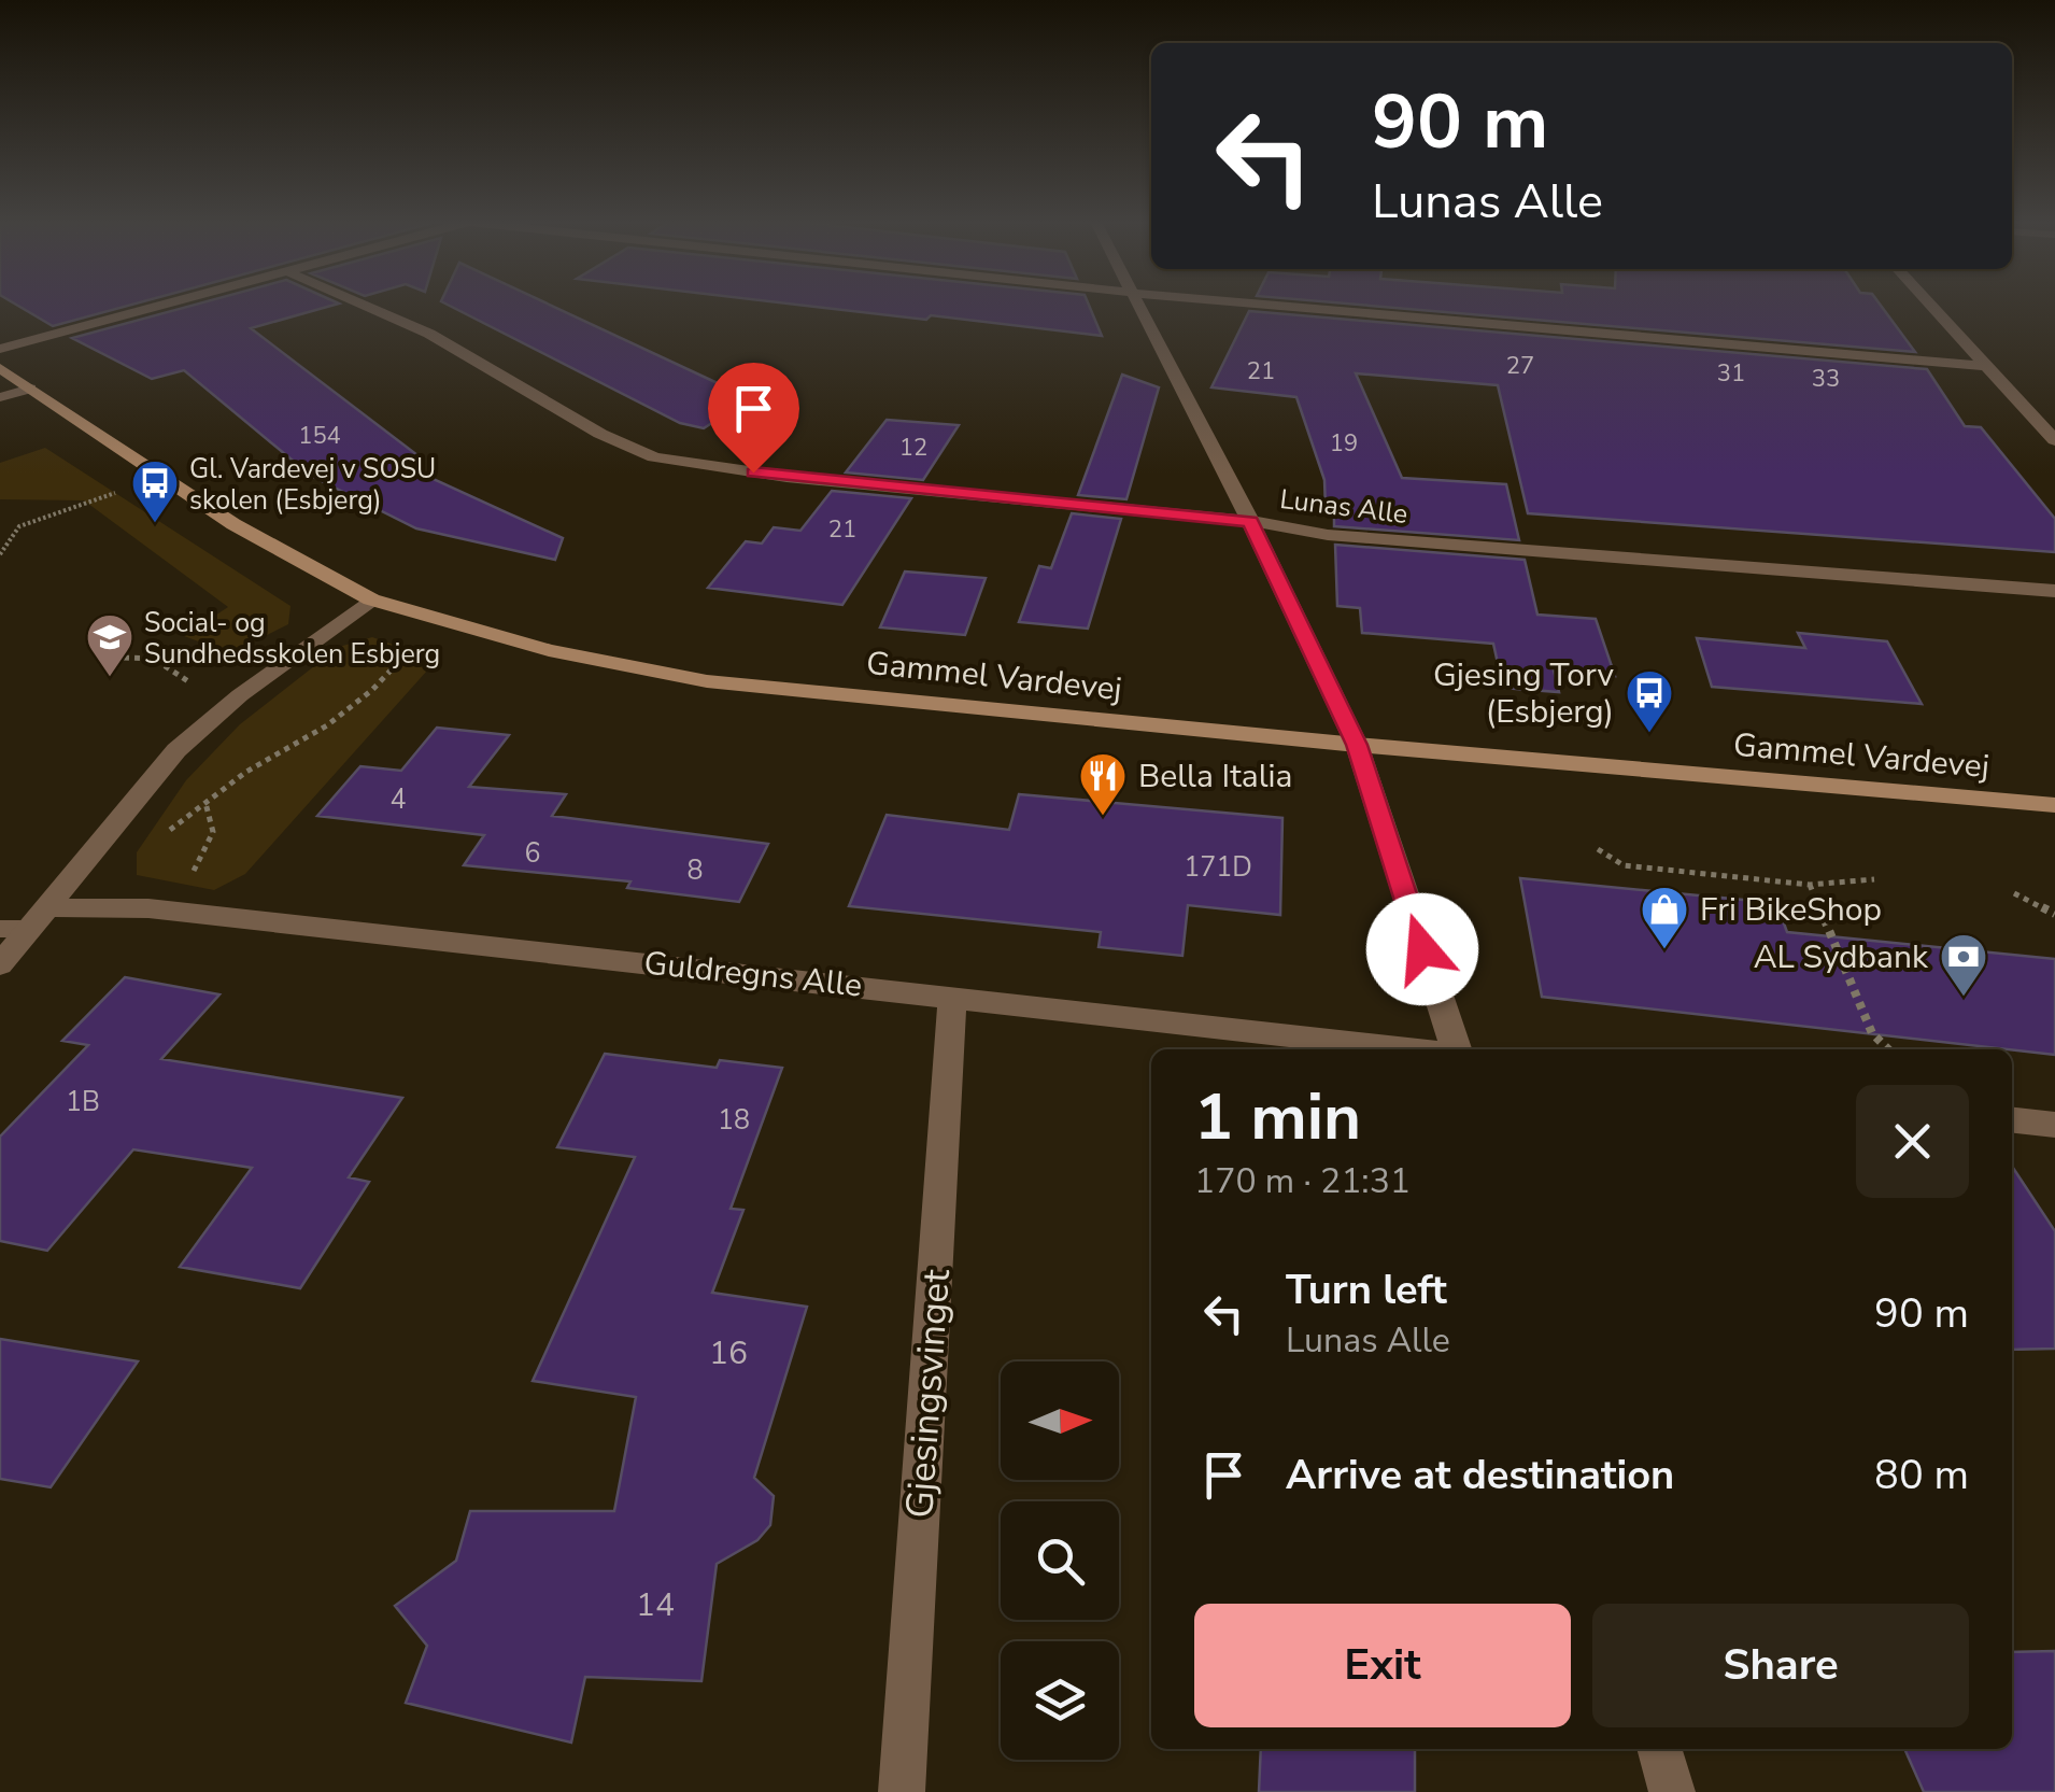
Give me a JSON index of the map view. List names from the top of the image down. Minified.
{"streets":{"street":["Lunas Alle","Gammel Vardevej","Guldregns Alle","Gjesingsvinget"]},"crossings":[["Guldregns Alle","Gjesingsvinget"]],"places":{"bus stop":["Gl. Vardevej v SOSU skolen (Esbjerg)","Gjesing Torv (Esbjerg)"],"school or university":["Social- og Sundhedsskolen Esbjerg"],"restaurant":["Bella Italia"],"shop":["Fri BikeShop"],"bank":["AL Sydbank"]},"house_numbers":["27","21","31","33","154","19","12","21","4","6","171D","8","1B","18","16","14"],"north":"right","page":{"turn":["90 m","Lunas Alle"],"heading":["1 min","170 m · 21:31"],"list":[{"name":"Turn left","note":"Lunas Alle","value":"90 m"},{"name":"Arrive at destination","value":"80 m"}],"buttons":["Exit","Share"]}}
